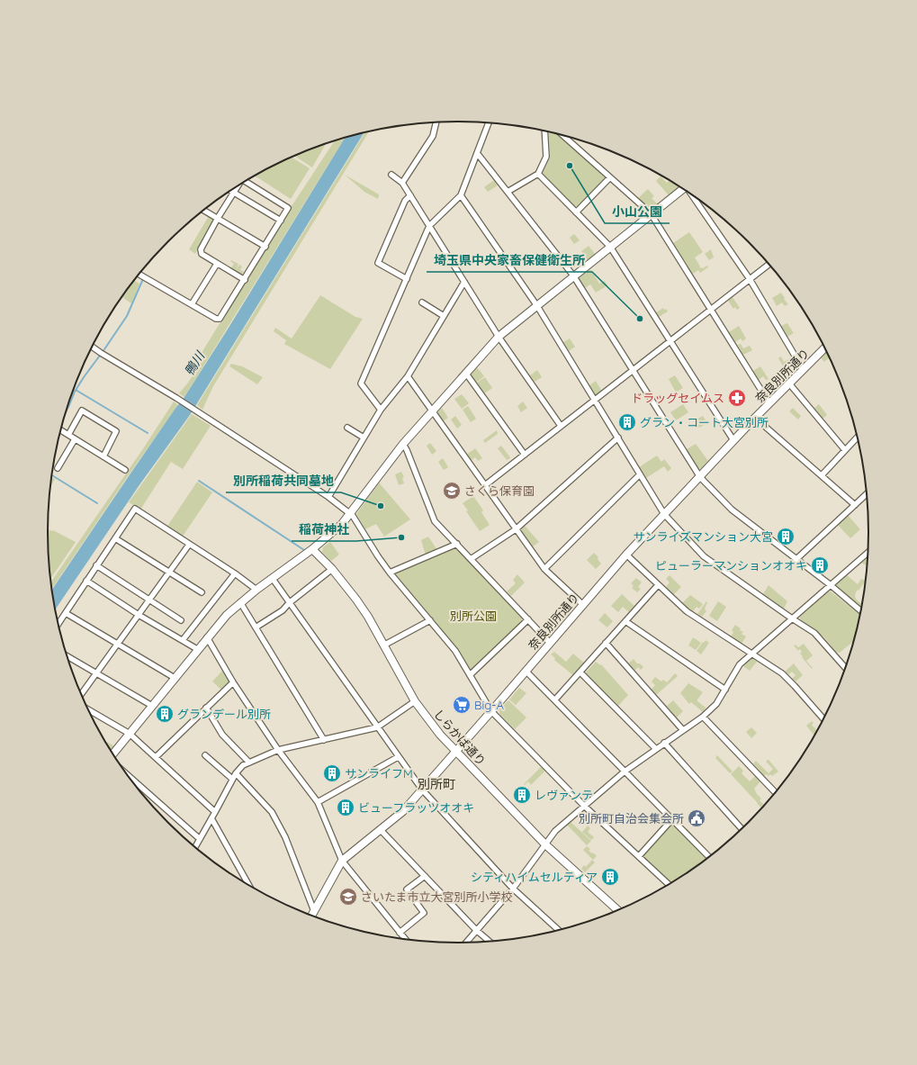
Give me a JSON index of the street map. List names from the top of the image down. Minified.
{"streets":{"street":["奈良別所通り","しらかば通り"]},"crossings":[["奈良別所通り","しらかば通り"]],"districts":["別所町"],"water":["鴨川"],"parks":["別所公園"],"places":{"other":["小山公園","埼玉県中央家畜保健衛生所","別所稲荷共同墓地","稲荷神社"],"pharmacy":["ドラッグセイムス"],"building":["グラン・コート大宮別所","サンライズマンション大宮","ピューラーマンションオオキ","グランデール別所","サンライフM","レヴァンテ","ビューフラッツオオキ","シティハイムセルティア"],"school or university":["さくら保育園","さいたま市立大宮別所小学校"],"supermarket":["Big-A"],"public building":["別所町自治会集会所"]}}
